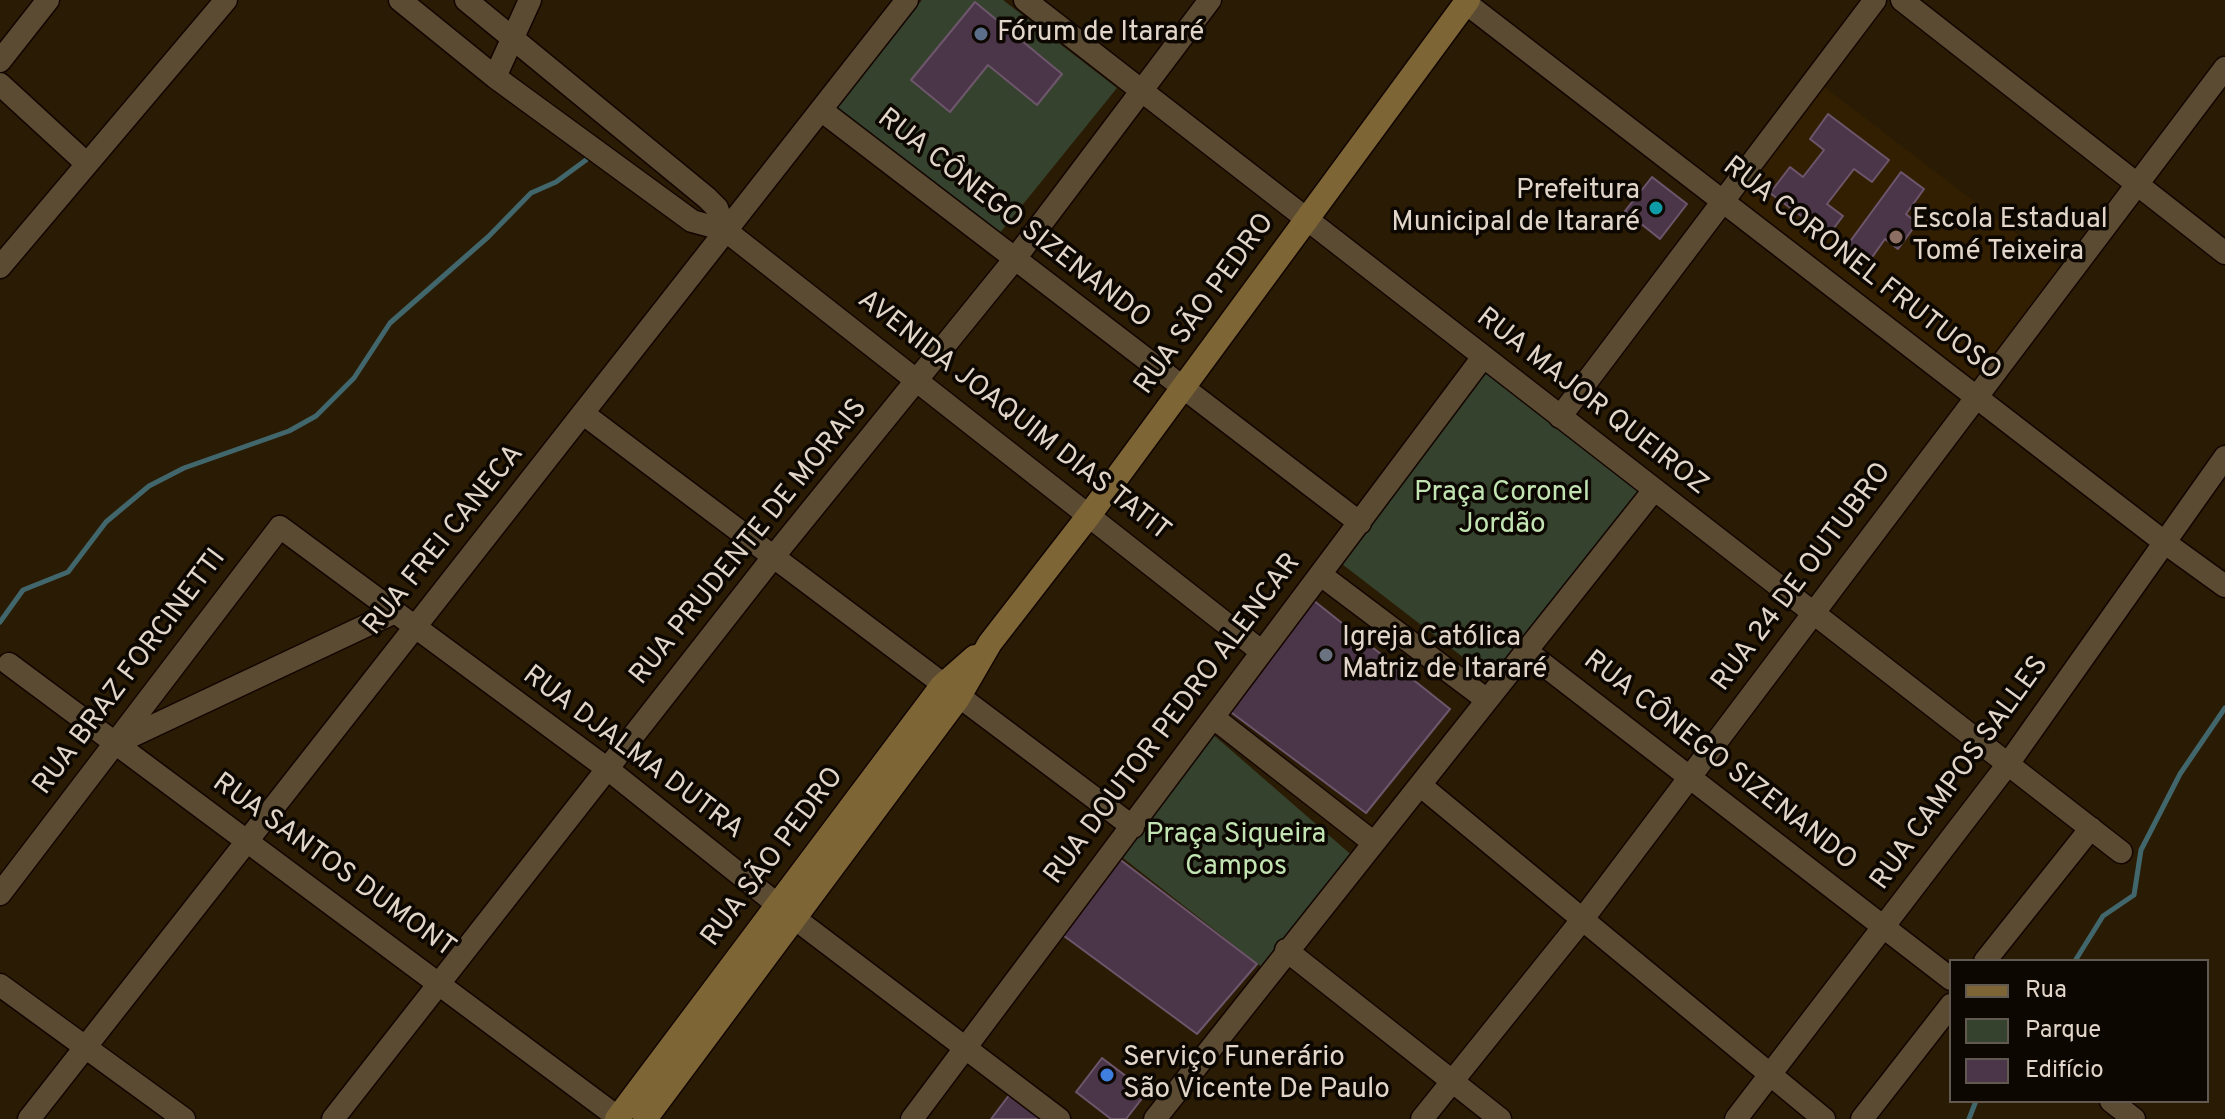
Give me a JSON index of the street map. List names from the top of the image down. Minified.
{"streets":{"main road":["RUA SÃO PEDRO"],"street":["RUA CÔNEGO SIZENANDO","RUA CORONEL FRUTUOSO","RUA MAJOR QUEIROZ","AVENIDA JOAQUIM DIAS TATIT","RUA FREI CANECA","RUA PRUDENTE DE MORAIS","RUA 24 DE OUTUBRO","RUA BRAZ FORCINETTI","RUA DOUTOR PEDRO ALENCAR","RUA DJALMA DUTRA","RUA CAMPOS SALLES","RUA SANTOS DUMONT"]},"crossings":[["RUA CÔNEGO SIZENANDO","RUA SÃO PEDRO"],["RUA CÔNEGO SIZENANDO","RUA FREI CANECA"],["RUA CÔNEGO SIZENANDO","RUA PRUDENTE DE MORAIS"],["RUA CÔNEGO SIZENANDO","RUA 24 DE OUTUBRO"],["RUA CÔNEGO SIZENANDO","RUA DOUTOR PEDRO ALENCAR"],["RUA CÔNEGO SIZENANDO","RUA CAMPOS SALLES"],["RUA CORONEL FRUTUOSO","RUA SÃO PEDRO"],["RUA CORONEL FRUTUOSO","RUA 24 DE OUTUBRO"],["RUA CORONEL FRUTUOSO","RUA CAMPOS SALLES"],["RUA SÃO PEDRO","RUA MAJOR QUEIROZ"],["RUA SÃO PEDRO","AVENIDA JOAQUIM DIAS TATIT"],["RUA SÃO PEDRO","RUA DJALMA DUTRA"],["RUA SÃO PEDRO","RUA SANTOS DUMONT"],["RUA MAJOR QUEIROZ","RUA PRUDENTE DE MORAIS"],["RUA MAJOR QUEIROZ","RUA 24 DE OUTUBRO"],["RUA MAJOR QUEIROZ","RUA DOUTOR PEDRO ALENCAR"],["RUA MAJOR QUEIROZ","RUA CAMPOS SALLES"],["AVENIDA JOAQUIM DIAS TATIT","RUA FREI CANECA"],["AVENIDA JOAQUIM DIAS TATIT","RUA PRUDENTE DE MORAIS"],["AVENIDA JOAQUIM DIAS TATIT","RUA DOUTOR PEDRO ALENCAR"],["RUA FREI CANECA","RUA DJALMA DUTRA"],["RUA FREI CANECA","RUA SANTOS DUMONT"],["RUA PRUDENTE DE MORAIS","RUA DJALMA DUTRA"],["RUA PRUDENTE DE MORAIS","RUA SANTOS DUMONT"],["RUA BRAZ FORCINETTI","RUA DJALMA DUTRA"],["RUA BRAZ FORCINETTI","RUA SANTOS DUMONT"],["RUA DOUTOR PEDRO ALENCAR","RUA DJALMA DUTRA"]],"parks":["Praça Coronel Jordão","Praça Siqueira Campos"],"places":["Fórum de Itararé","Prefeitura Municipal de Itararé","Escola Estadual Tomé Teixeira","Igreja Católica Matriz de Itararé","Serviço Funerário São Vicente De Paulo"],"legend":["Rua","Parque","Edifício"]}
